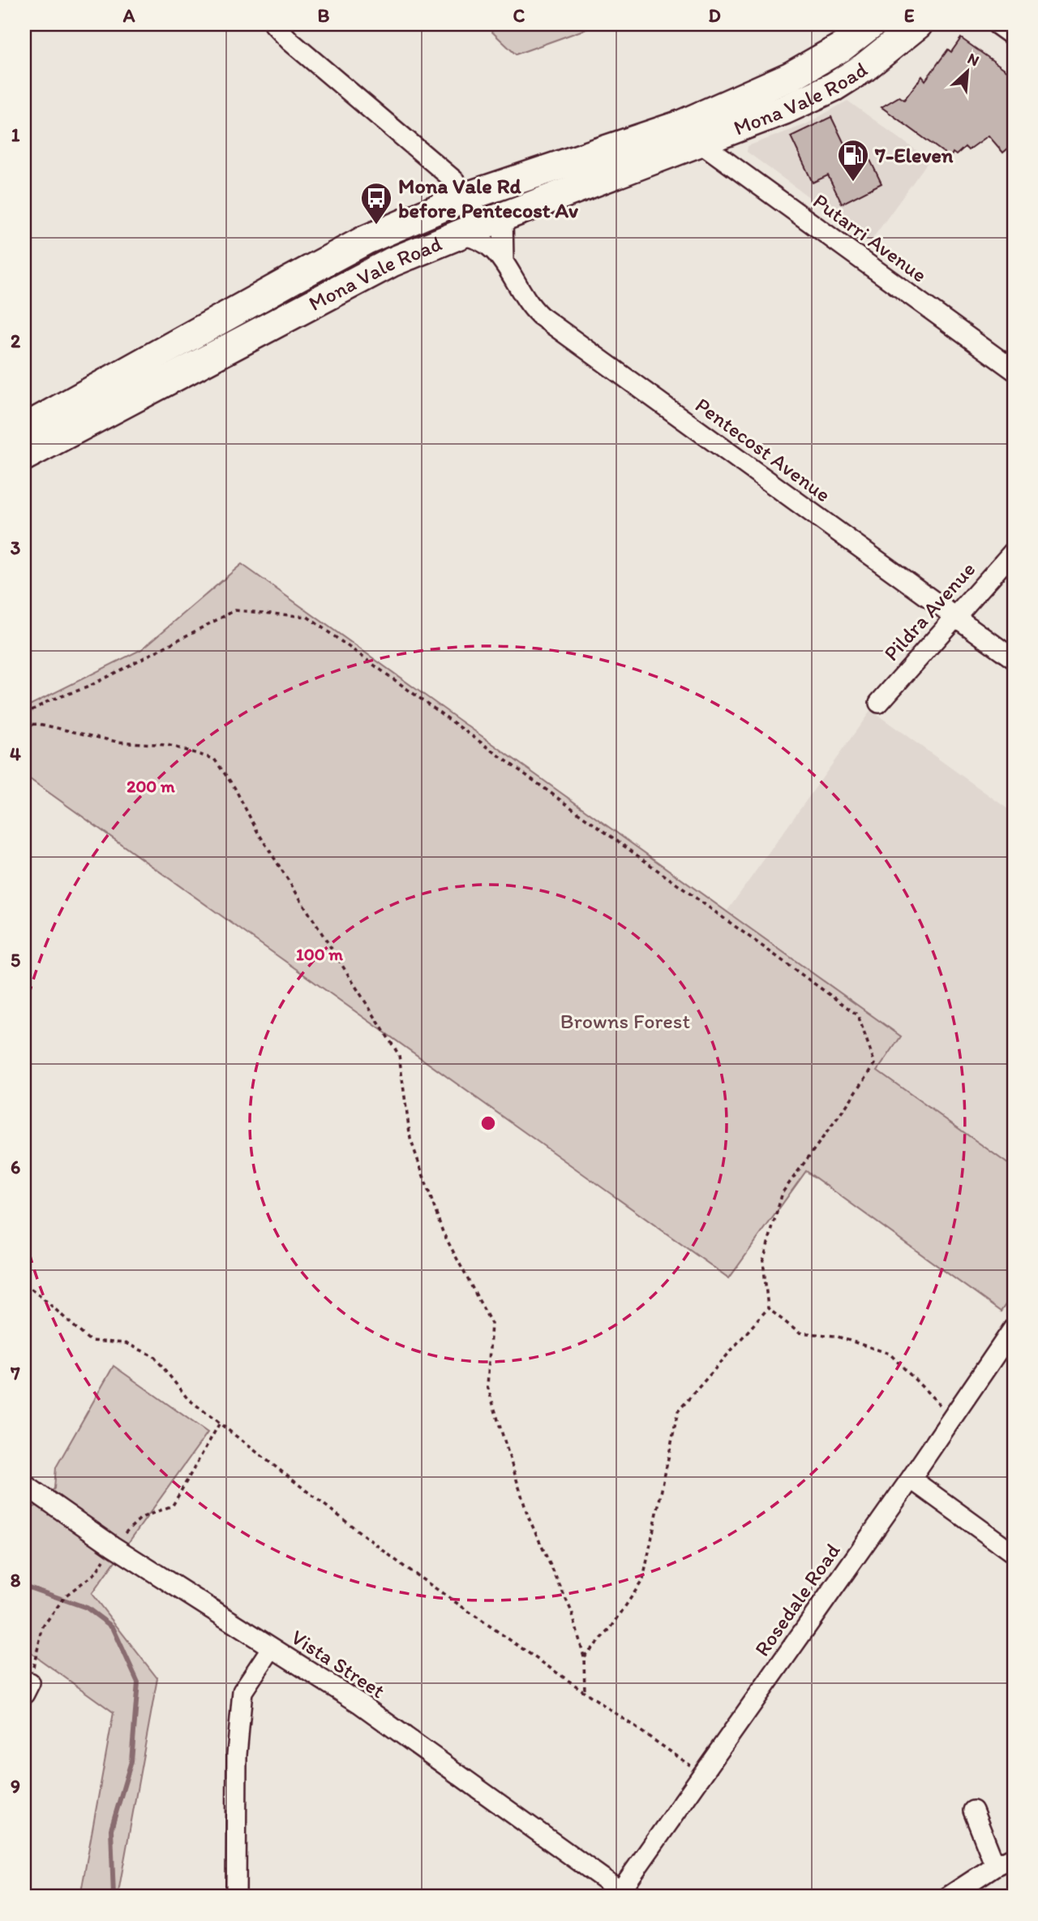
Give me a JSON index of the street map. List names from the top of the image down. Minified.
{"streets":{"highway":["Mona Vale Road"],"street":["Putarri Avenue","Pentecost Avenue","Pildra Avenue","Rosedale Road","Vista Street"]},"crossings":[["Mona Vale Road","Putarri Avenue"],["Mona Vale Road","Pentecost Avenue"],["Pentecost Avenue","Pildra Avenue"],["Rosedale Road","Vista Street"]],"parks":["Browns Forest"],"places":{"fuel station":["7-Eleven"],"bus stop":["Mona Vale Rd before Pentecost Av"]},"north":"top right","grid":{"columns":["A","B","C","D","E"],"rows":["1","2","3","4","5","6","7","8","9"]},"rings":["200 m","100 m"]}
